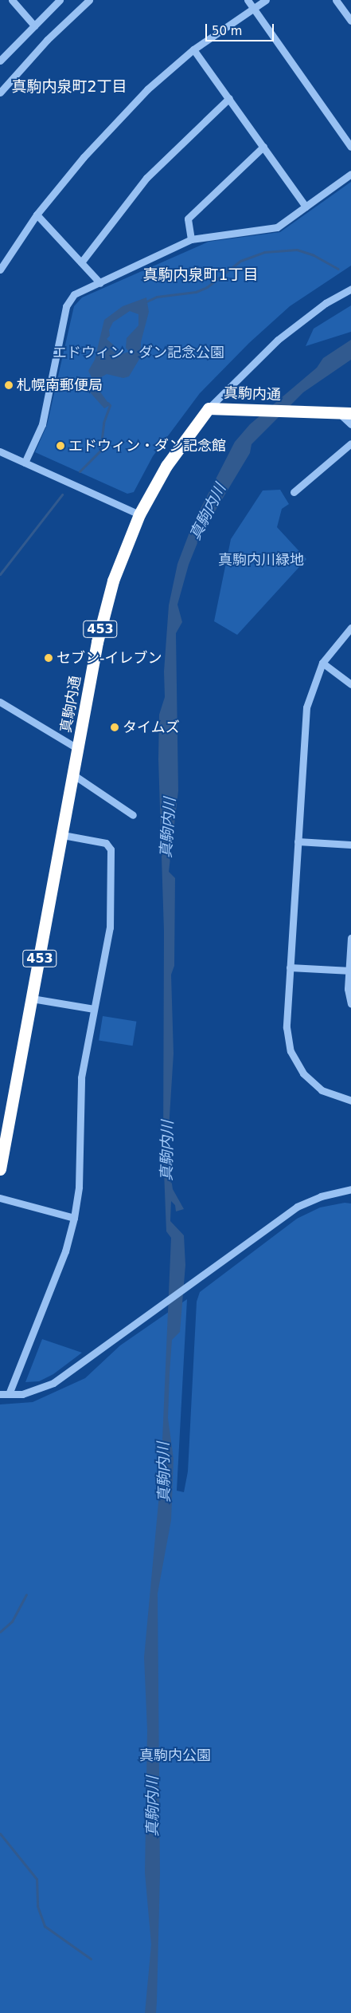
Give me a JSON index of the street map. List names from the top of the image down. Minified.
{"streets":{"highway":["真駒内通","453"]},"districts":["真駒内泉町2丁目","真駒内泉町1丁目"],"water":["真駒内川"],"parks":["エドウィン・ダン記念公園","真駒内川緑地","真駒内公園"],"places":["札幌南郵便局","エドウィン・ダン記念館","セブン-イレブン","タイムズ"],"scale_bar":"50 m"}
